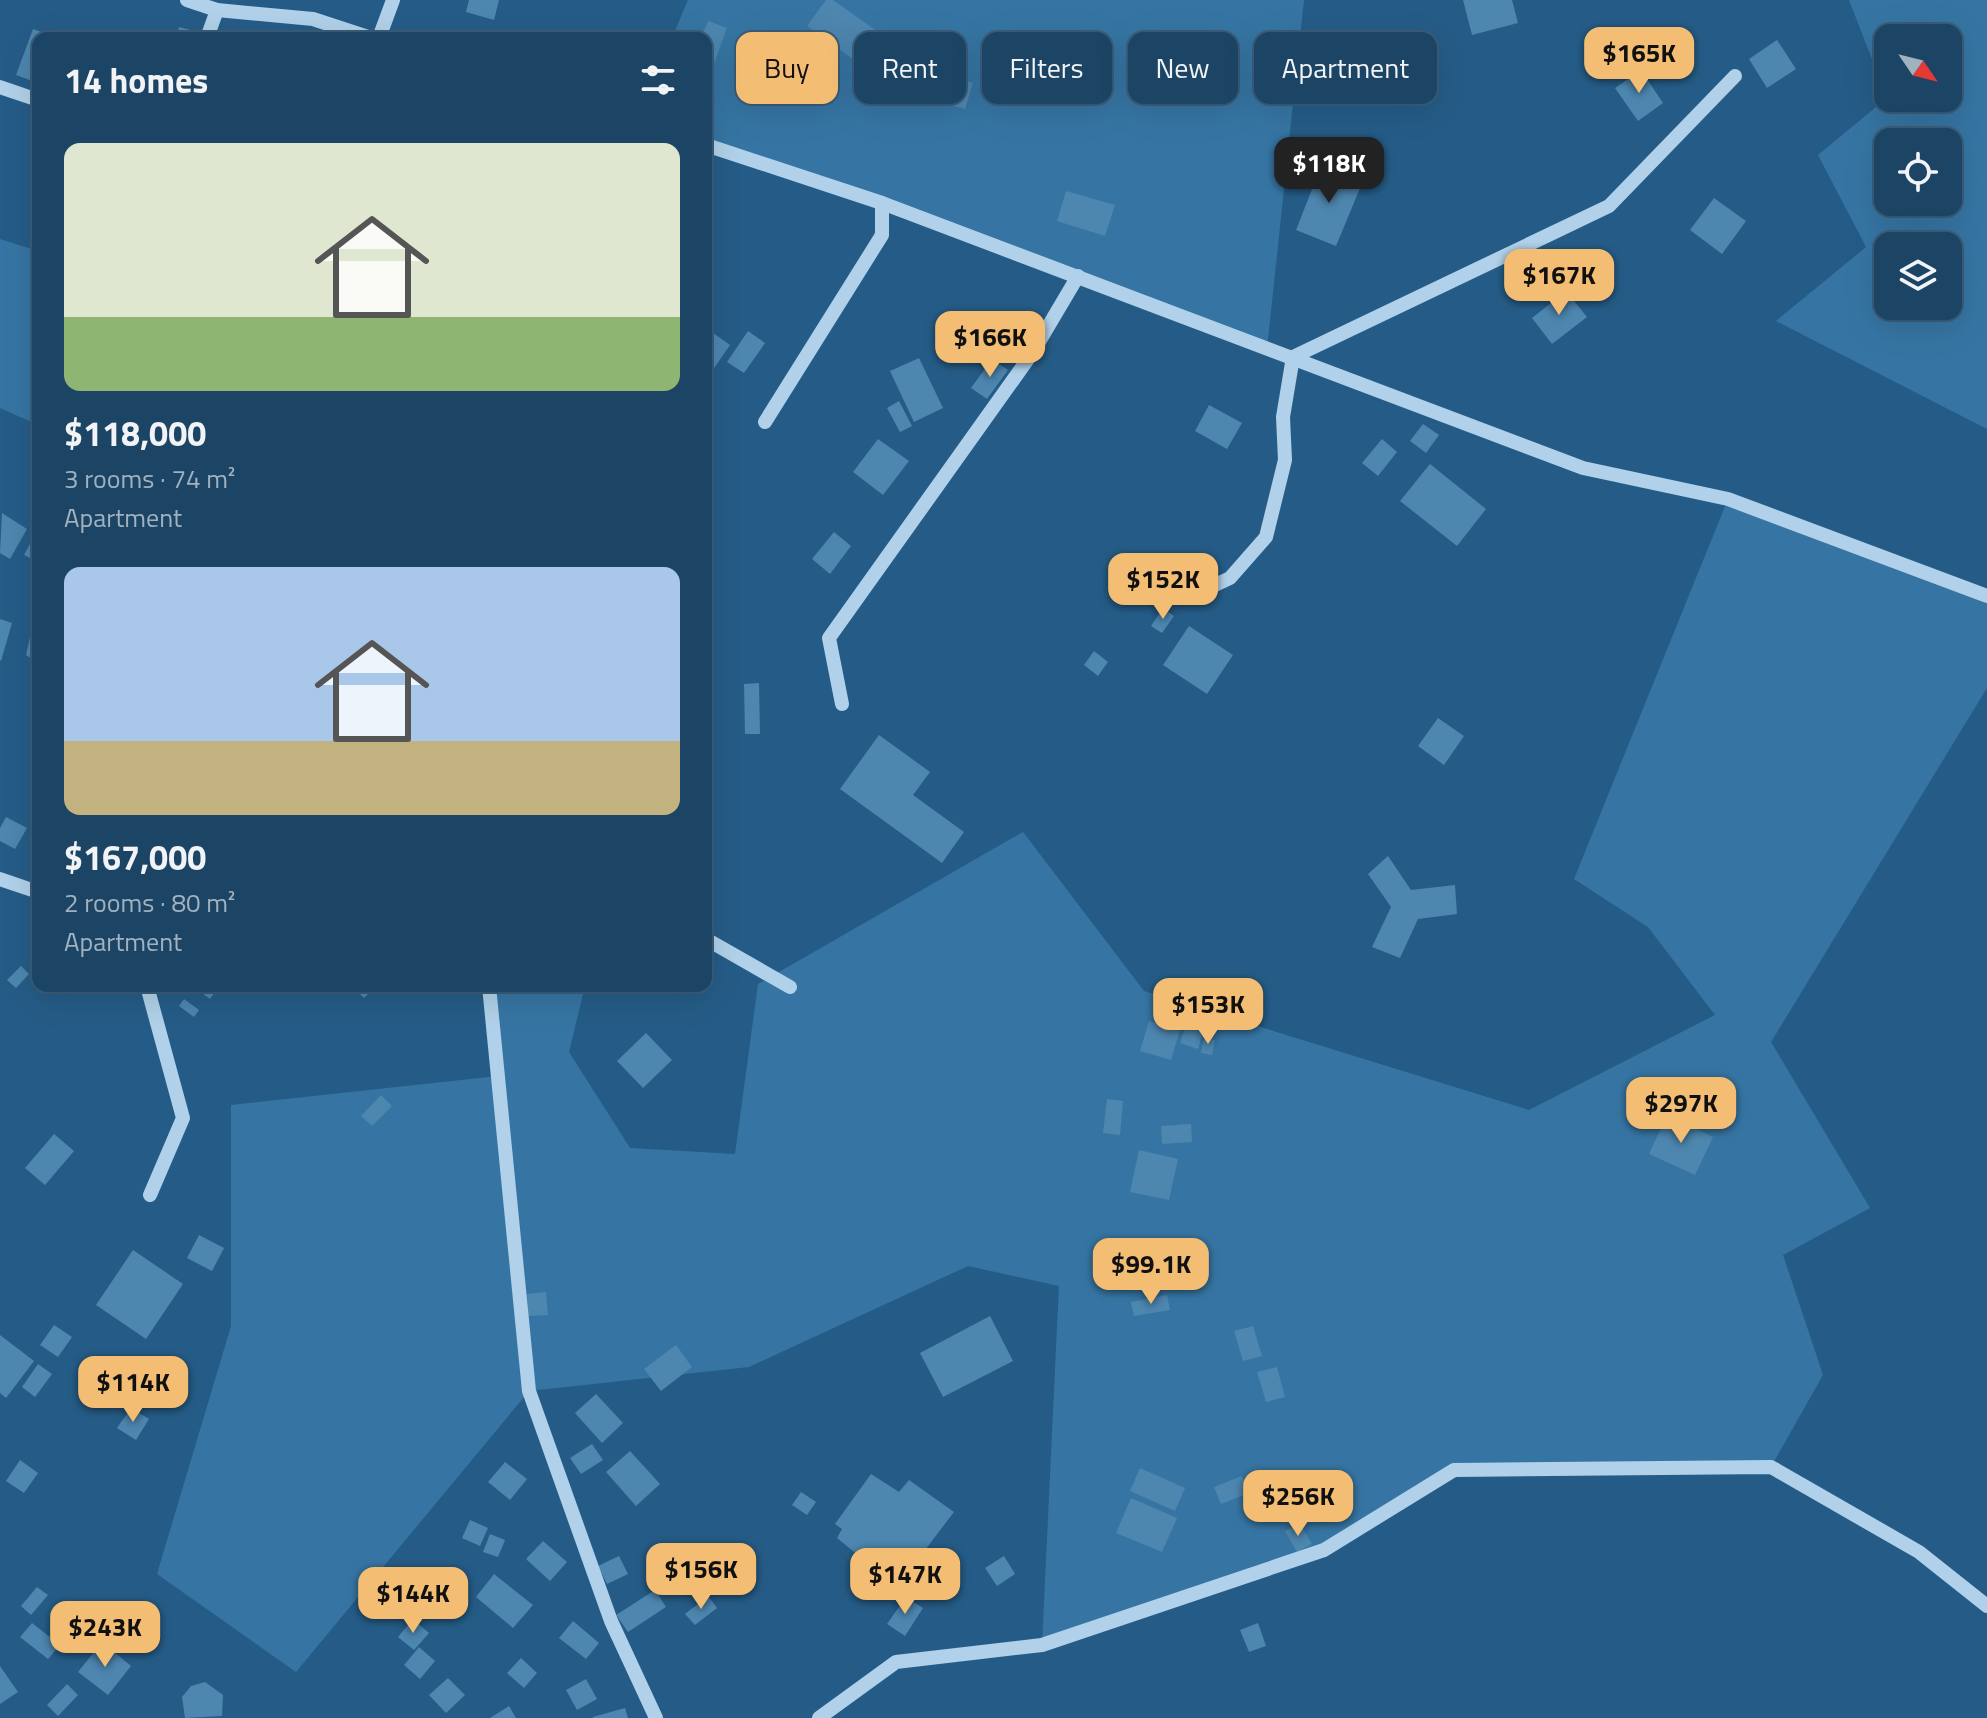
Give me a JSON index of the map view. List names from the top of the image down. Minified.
{"north":"bottom right","page":{"price":["$165K","$118K","$167K","$166K","$152K","$153K","$297K","$99.1K","$114K","$256K","$156K","$147K","$144K","$243K"],"chip":["Buy","Rent","Filters","New","Apartment"],"heading":"14 homes","list":[{"name":"$118,000","note":"3 rooms · 74 m² · Apartment"},{"name":"$167,000","note":"2 rooms · 80 m² · Apartment"}]}}
